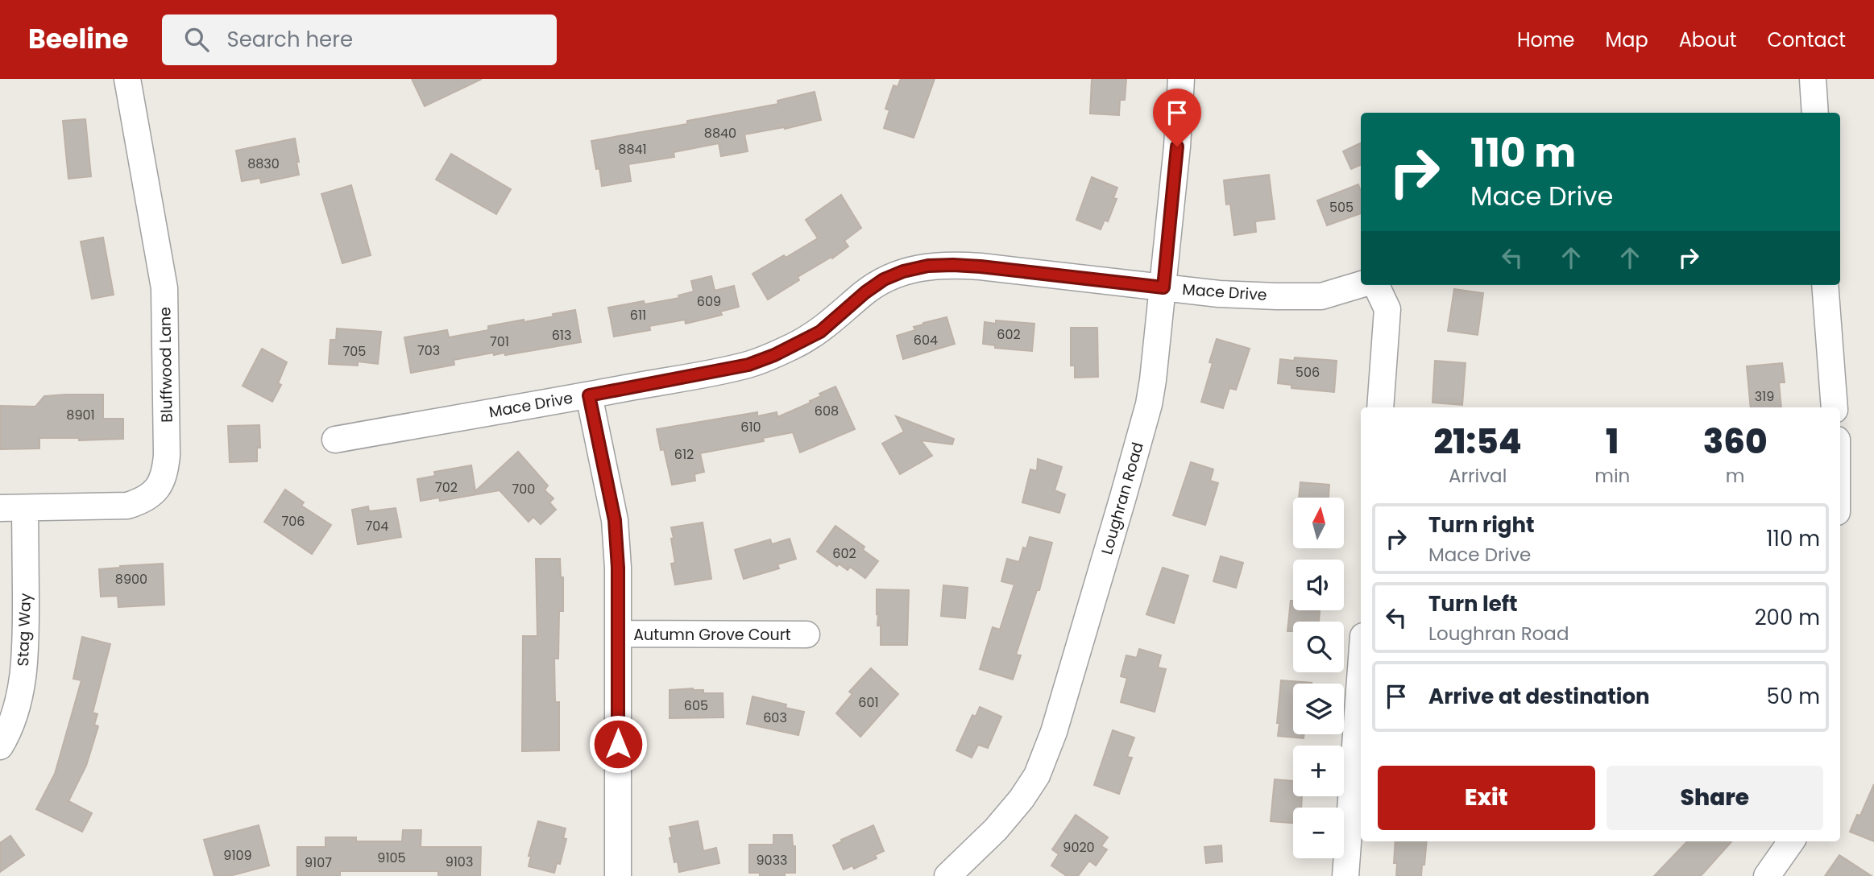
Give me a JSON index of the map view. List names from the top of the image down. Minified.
{"streets":{"street":["Mace Drive","Bluffwood Lane","Loughran Road","Stag Way","Autumn Grove Court"]},"crossings":[["Mace Drive","Loughran Road"],["Bluffwood Lane","Stag Way"]],"house_numbers":["8840","8841","8830","505","609","611","602","613","604","701","703","705","506","319","608","8901","610","612","702","700","706","704","602","8900","601","605","603","9020","9109","9105","9033","9103","9107"],"north":"top","page":{"header":"Beeline","search":"Search here","nav":["Home","Map","About","Contact"],"turn":["110 m","Mace Drive"],"eta":["21:54","Arrival","1","min","360","m"],"map_buttons":["+","−"],"list":[{"name":"Turn right","note":"Mace Drive","value":"110 m"},{"name":"Turn left","note":"Loughran Road","value":"200 m"},{"name":"Arrive at destination","value":"50 m"}],"buttons":["Exit","Share"]}}
